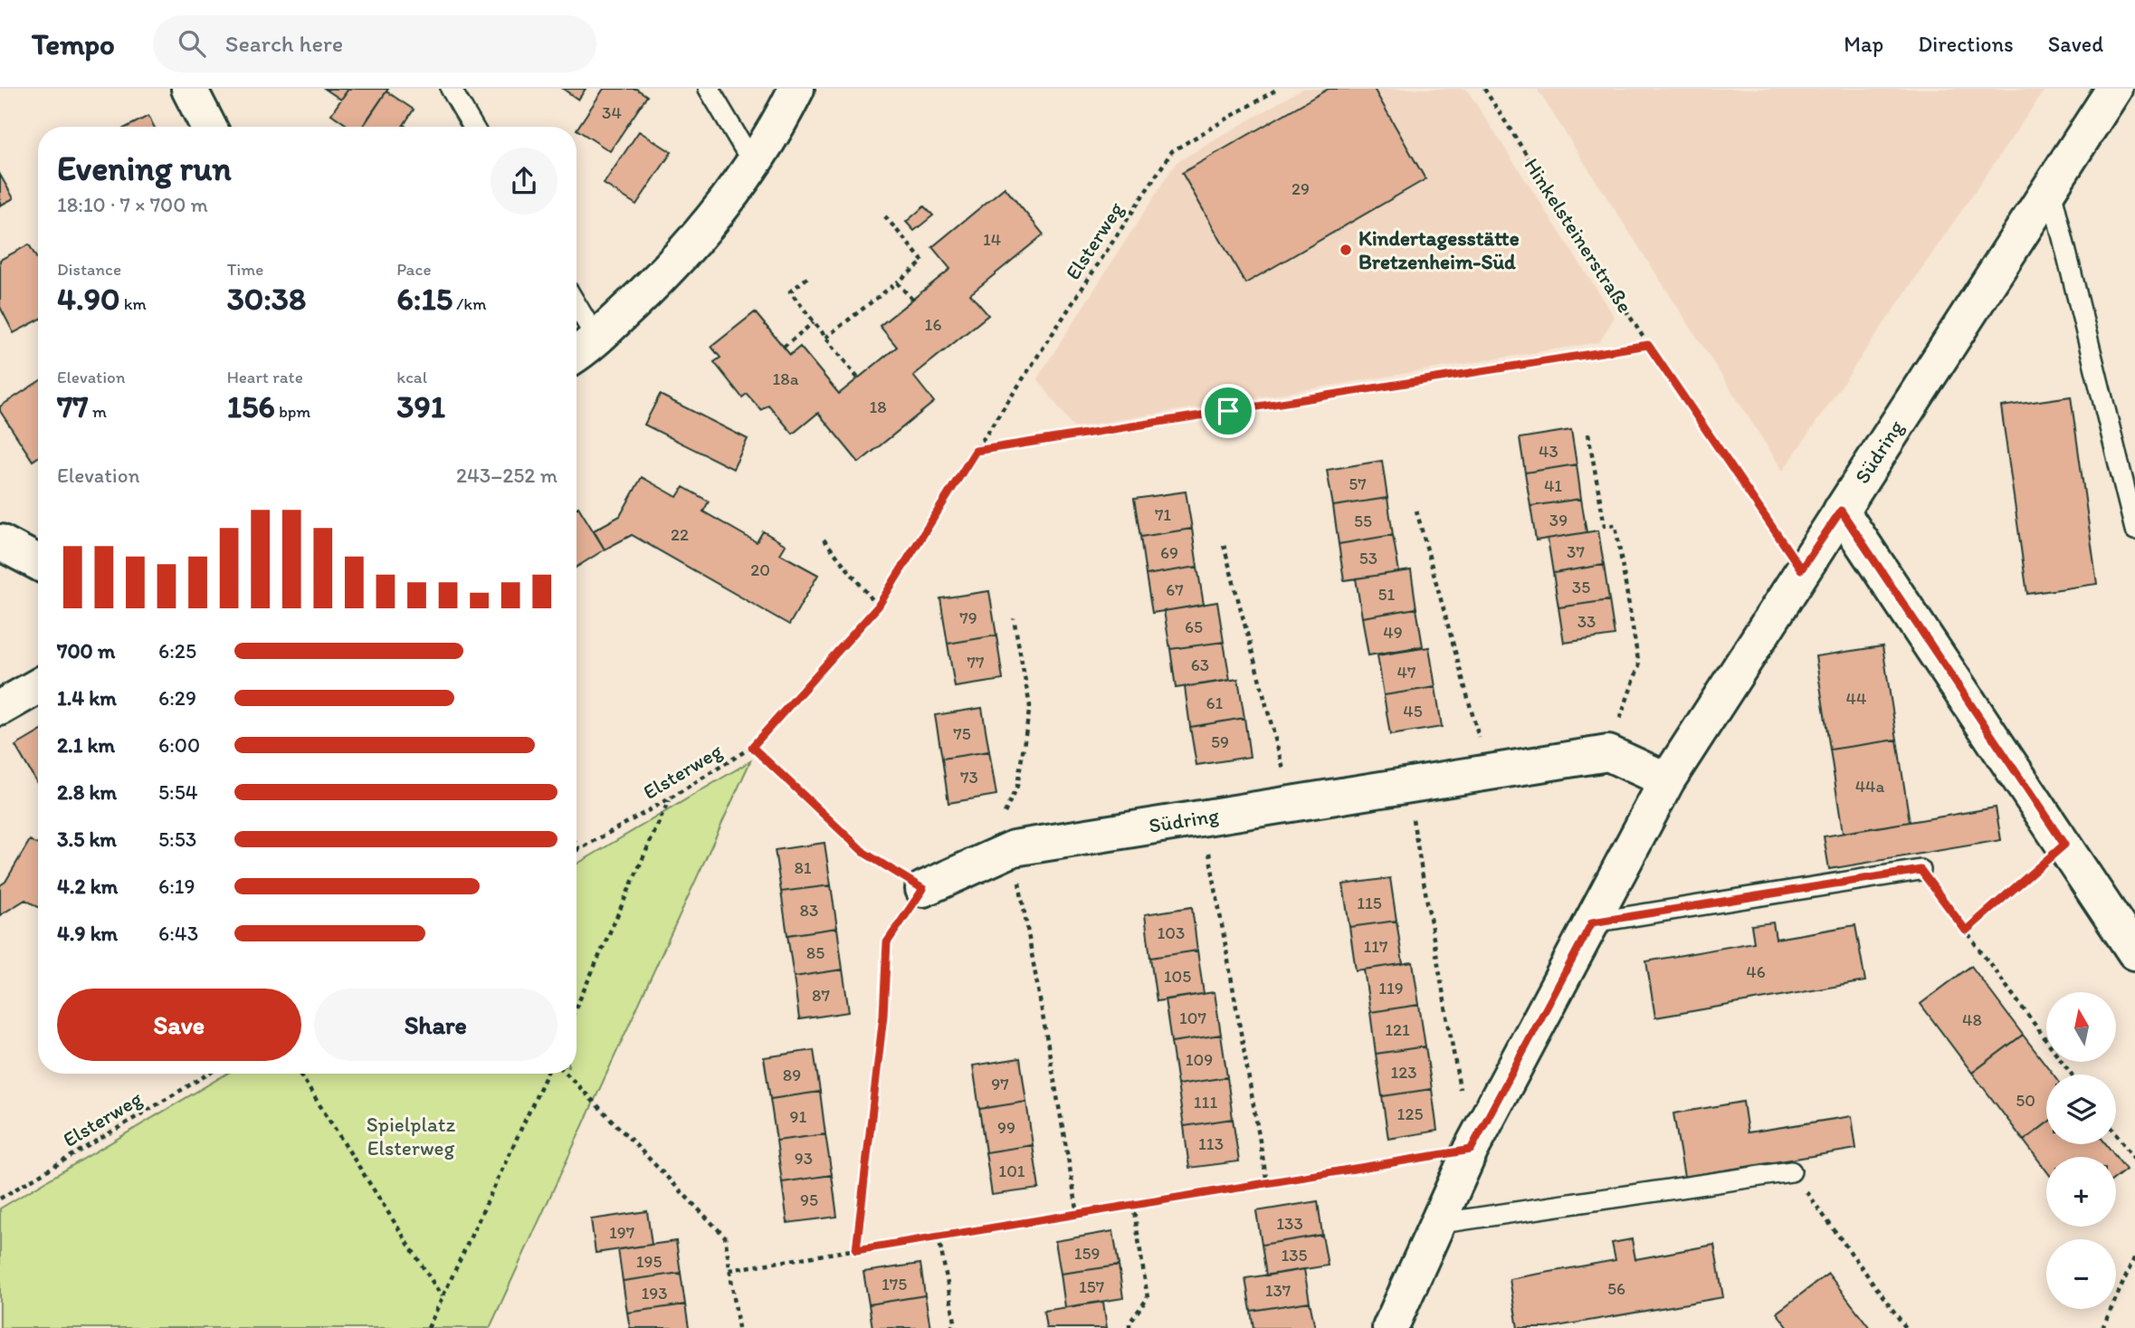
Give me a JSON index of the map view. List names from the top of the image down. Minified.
{"streets":{"street":["Südring"],"path":["Hinkelsteinerstraße","Elsterweg"]},"crossings":[["Hinkelsteinerstraße","Südring"]],"parks":["Spielplatz Elsterweg"],"places":["Kindertagesstätte Bretzenheim-Süd"],"house_numbers":["34","29","14","16","18a","18","43","57","41","71","39","55","22","37","69","53","20","35","67","51","79","33","65","49","77","63","47","44","61","45","75","59","73","44a","81","115","83","103","117","85","46","105","119","87","107","48","121","109","123","89","97","50","111","125","91","99","113","93","101","95","133","197","159","135","195","175","157","56","137","193"],"north":"top","page":{"header":"Tempo","search":"Search here","nav":["Map","Directions","Saved"],"heading":["Evening run","18:10 · 7 × 700 m"],"stats":[["Distance","4.90 km"],["Time","30:38"],["Pace","6:15 /km"],["Elevation","77 m"],["Heart rate","156 bpm"],["kcal","391"]],"chart":["Elevation","243–252 m"],"list":[{"name":"700 m","note":"6:25"},{"name":"1.4 km","note":"6:29"},{"name":"2.1 km","note":"6:00"},{"name":"2.8 km","note":"5:54"},{"name":"3.5 km","note":"5:53"},{"name":"4.2 km","note":"6:19"},{"name":"4.9 km","note":"6:43"}],"buttons":["Save","Share"],"map_buttons":["+","−"]}}
